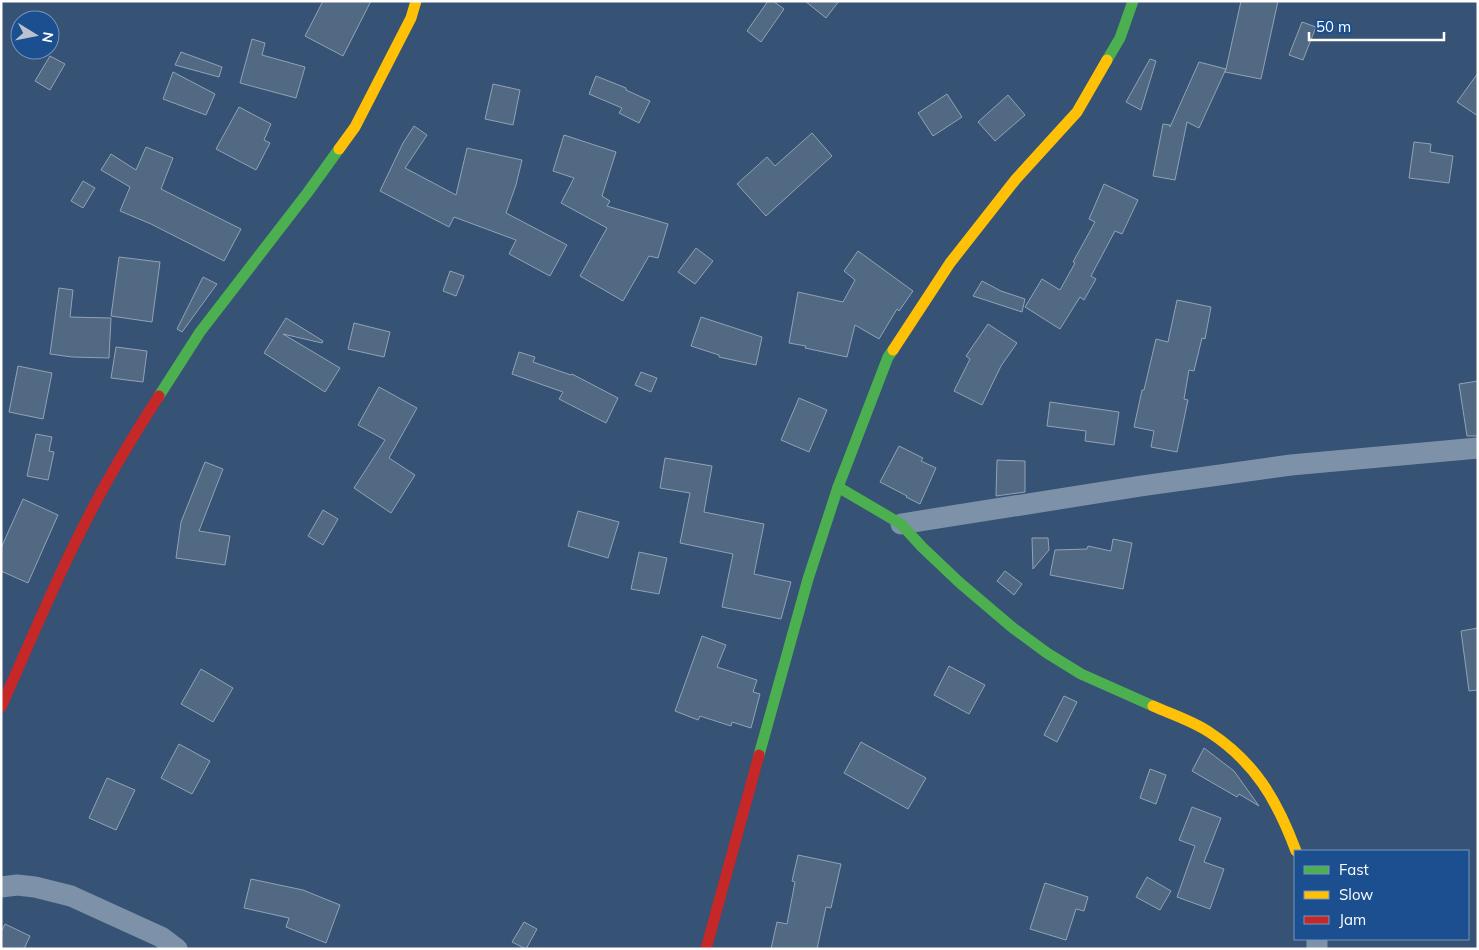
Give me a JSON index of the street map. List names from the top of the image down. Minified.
{"legend":["Fast","Slow","Jam"],"scale_bar":"50 m","north":"right"}
